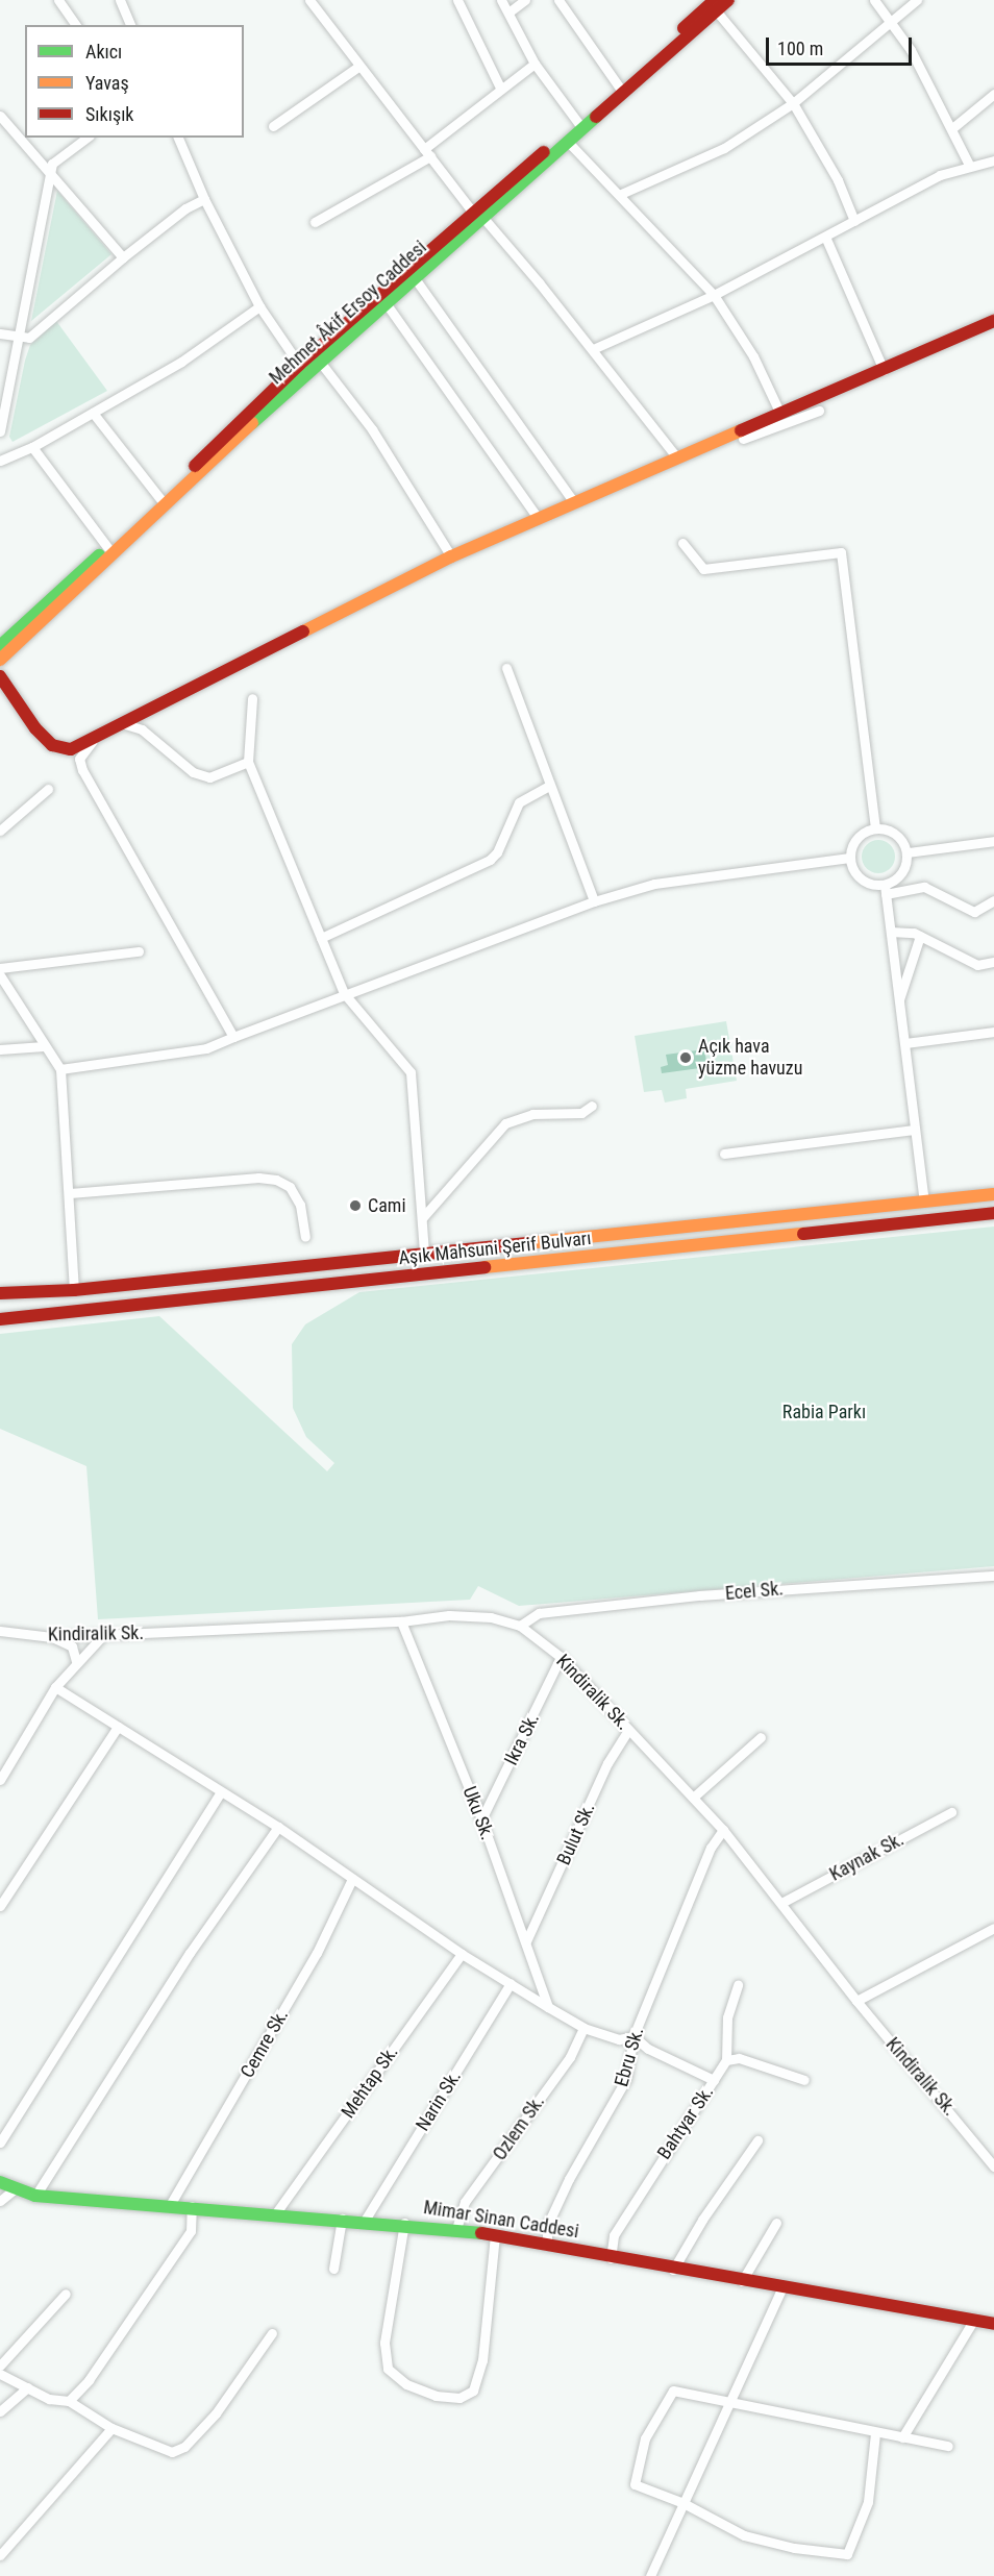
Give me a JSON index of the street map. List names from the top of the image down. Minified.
{"streets":{"main road":["Mehmet Âkif Ersoy Caddesi","Aşık Mahsuni Şerif Bulvarı","Mimar Sinan Caddesi"],"street":["Ecel Sk.","Kindiralik Sk.","Ikra Sk.","Uku Sk.","Bulut Sk.","Kaynak Sk.","Cemre Sk.","Ebru Sk.","Mehtap Sk.","Narin Sk.","Bahtyar Sk.","Ozlem Sk."]},"crossings":[["Ecel Sk.","Kindiralik Sk."],["Kindiralik Sk.","Ikra Sk."],["Kindiralik Sk.","Uku Sk."],["Kindiralik Sk.","Bulut Sk."],["Kindiralik Sk.","Kaynak Sk."],["Kindiralik Sk.","Ebru Sk."],["Ikra Sk.","Uku Sk."],["Uku Sk.","Bulut Sk."],["Cemre Sk.","Mimar Sinan Caddesi"],["Ebru Sk.","Mimar Sinan Caddesi"],["Mehtap Sk.","Mimar Sinan Caddesi"],["Narin Sk.","Mimar Sinan Caddesi"],["Bahtyar Sk.","Mimar Sinan Caddesi"],["Ozlem Sk.","Mimar Sinan Caddesi"]],"parks":["Rabia Parkı"],"places":["Açık hava yüzme havuzu","Cami"],"legend":["Akıcı","Yavaş","Sıkışık"],"scale_bar":"100 m"}
